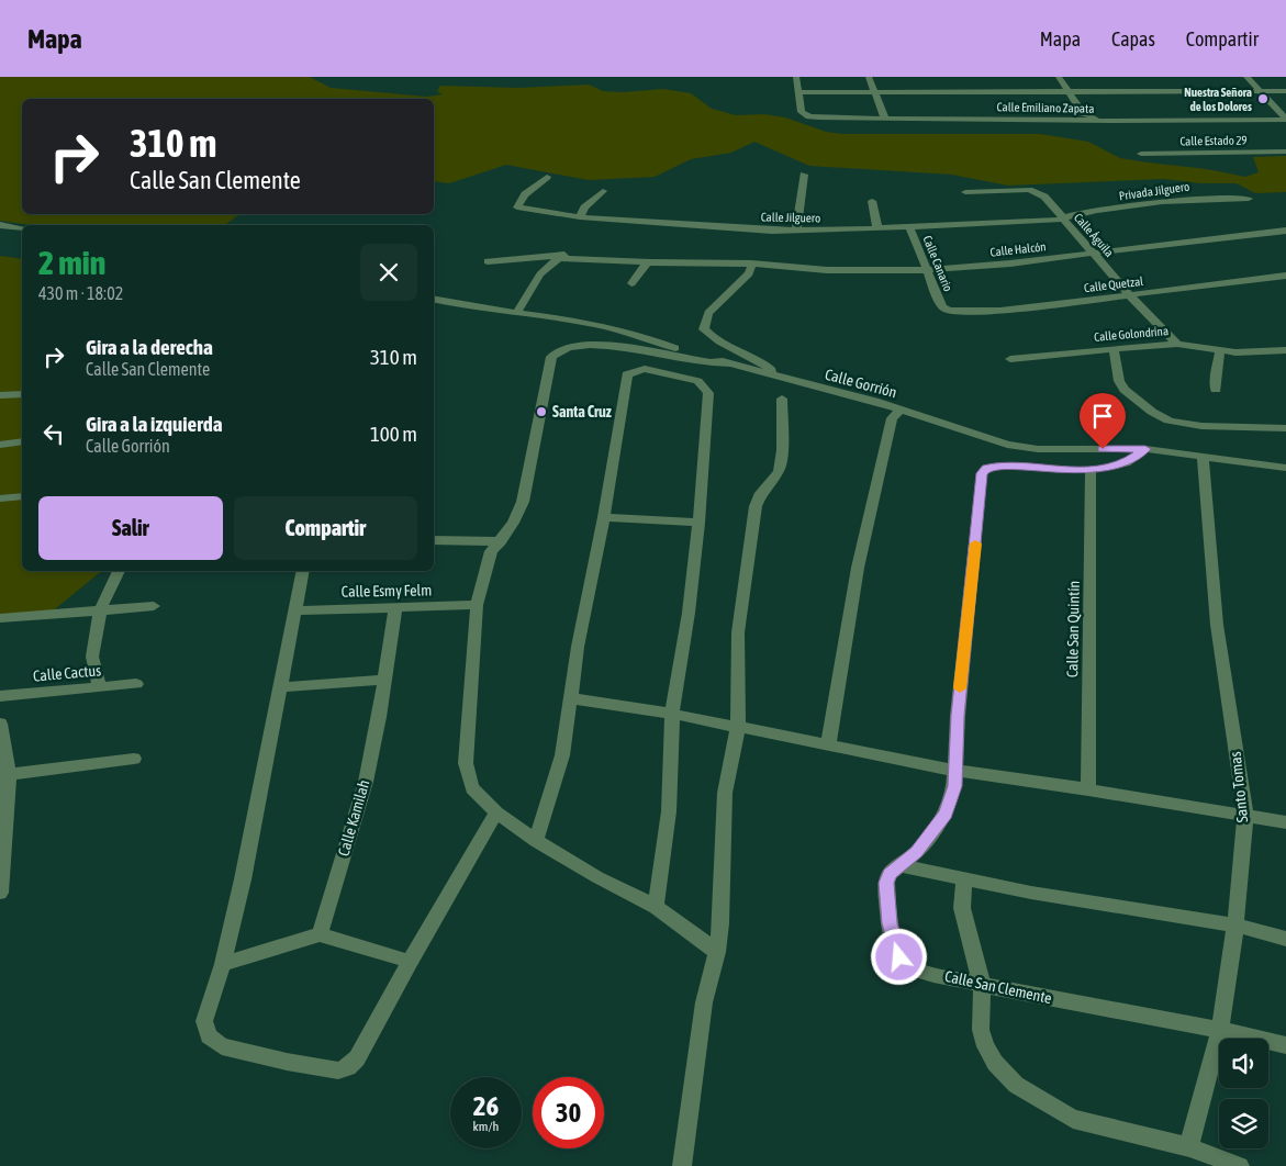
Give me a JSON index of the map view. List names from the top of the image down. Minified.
{"streets":{"street":["Calle Emiliano Zapata","Calle Estado 29","Privada Jilguero","Calle Jilguero","Calle Águila","Calle Halcón","Calle Canario","Calle Quetzal","Calle Golondrina","Calle Gorrión","Calle Esmy Felm","Calle San Quintín","Calle Cactus","Santo Tomas","Calle Kamilah","Calle San Clemente"]},"crossings":[["Privada Jilguero","Calle Jilguero"],["Privada Jilguero","Calle Águila"],["Calle Jilguero","Calle Águila"],["Calle Jilguero","Calle Canario"],["Calle Águila","Calle Halcón"],["Calle Águila","Calle Quetzal"],["Calle Águila","Calle Golondrina"],["Calle Halcón","Calle Canario"],["Calle Halcón","Calle Gorrión"],["Calle Canario","Calle Quetzal"],["Calle Gorrión","Santo Tomas"],["Calle Gorrión","Calle San Clemente"],["Calle Esmy Felm","Calle Kamilah"],["Calle San Quintín","Calle San Clemente"],["Santo Tomas","Calle San Clemente"]],"places":["Nuestra Señora de los Dolores","Santa Cruz"],"page":{"header":"Mapa","nav":["Mapa","Capas","Compartir"],"turn":["310 m","Calle San Clemente"],"heading":["2 min","430 m · 18:02"],"list":[{"name":"Gira a la derecha","note":"Calle San Clemente","value":"310 m"},{"name":"Gira a la izquierda","note":"Calle Gorrión","value":"100 m"}],"buttons":["Salir","Compartir"],"speed":"26 km/h","limit":"30"}}
